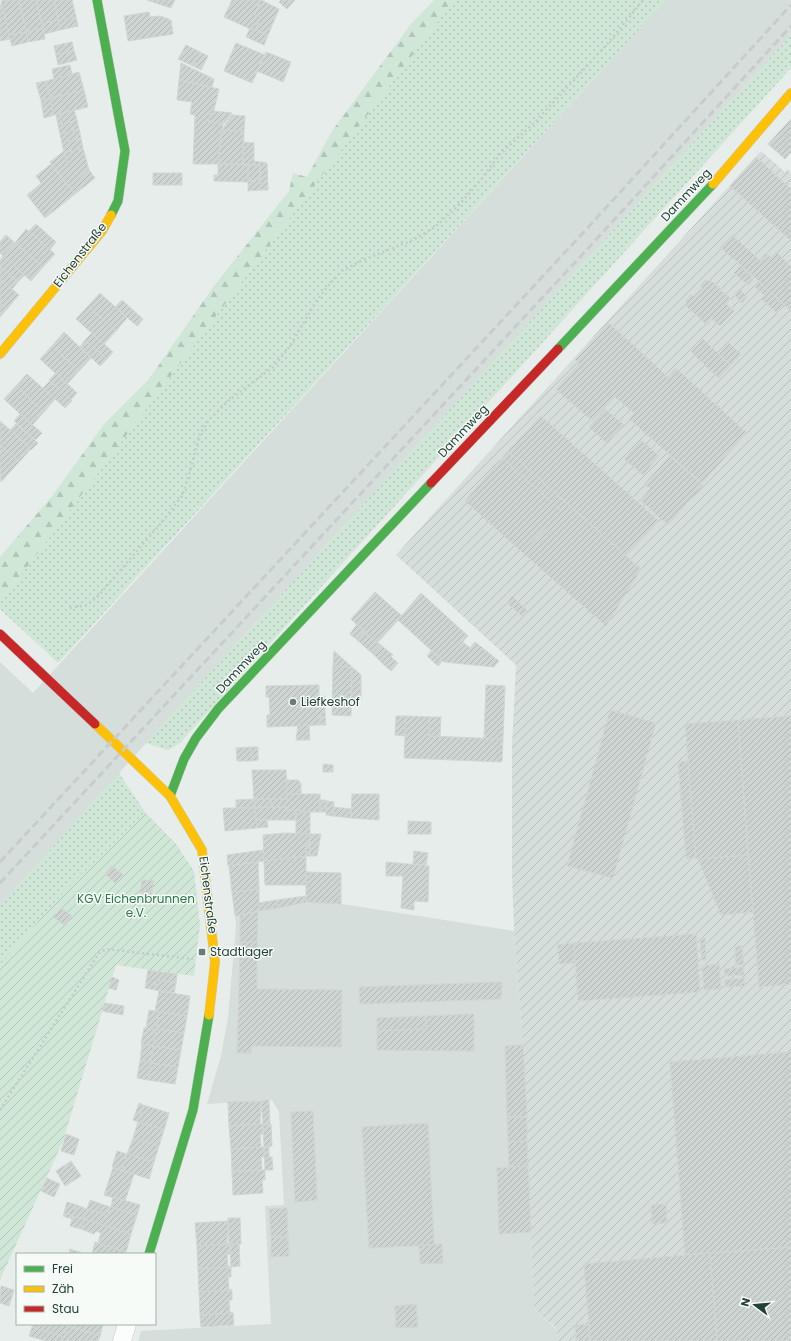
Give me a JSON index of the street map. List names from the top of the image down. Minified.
{"streets":{"street":["Dammweg","Eichenstraße"]},"crossings":[["Dammweg","Eichenstraße"]],"parks":["KGV Eichenbrunnen e.V."],"places":{"other":["Liefkeshof"],"transit":["Stadtlager"]},"legend":["Frei","Zäh","Stau"],"north":"left"}
